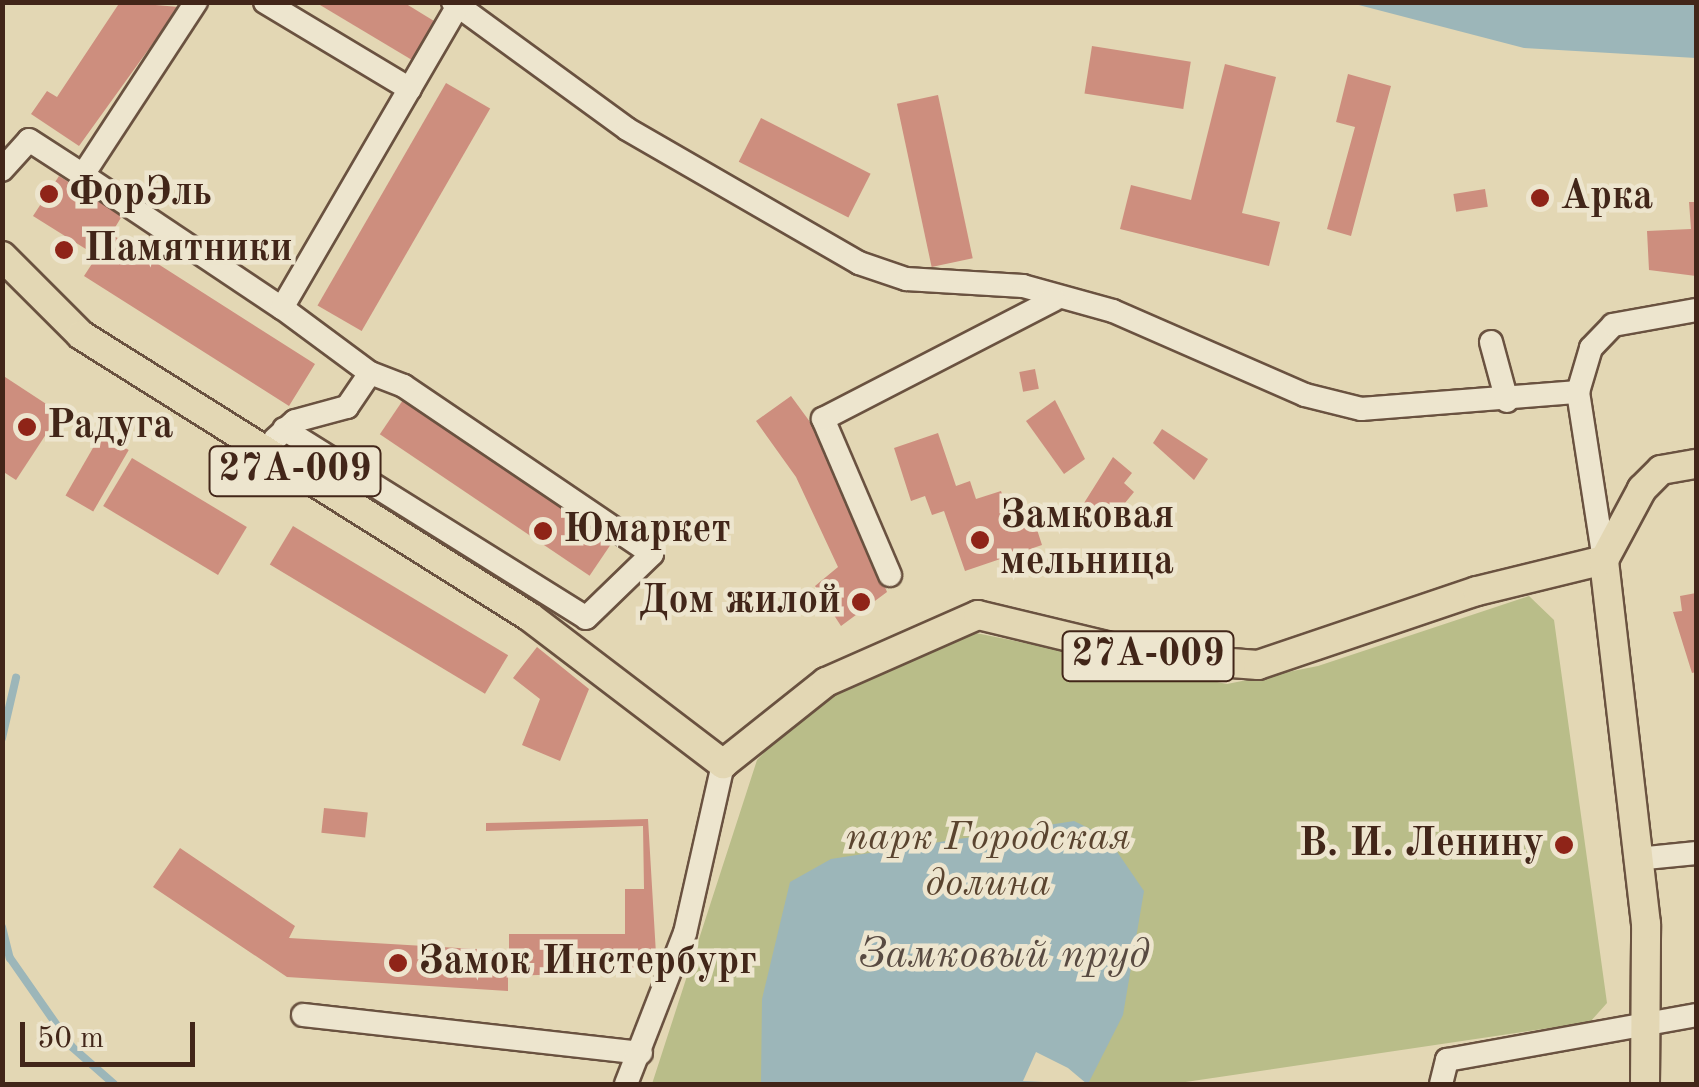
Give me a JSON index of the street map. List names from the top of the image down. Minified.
{"streets":{"main road":["27А-009"]},"water":["Замковый пруд"],"parks":["парк Городская долина"],"places":["ФорЭль","Арка","Памятники","Радуга","Юмаркет","Замковая мельница","Дом жилой","В. И. Ленину","Замок Инстербург"],"scale_bar":"50 m"}
